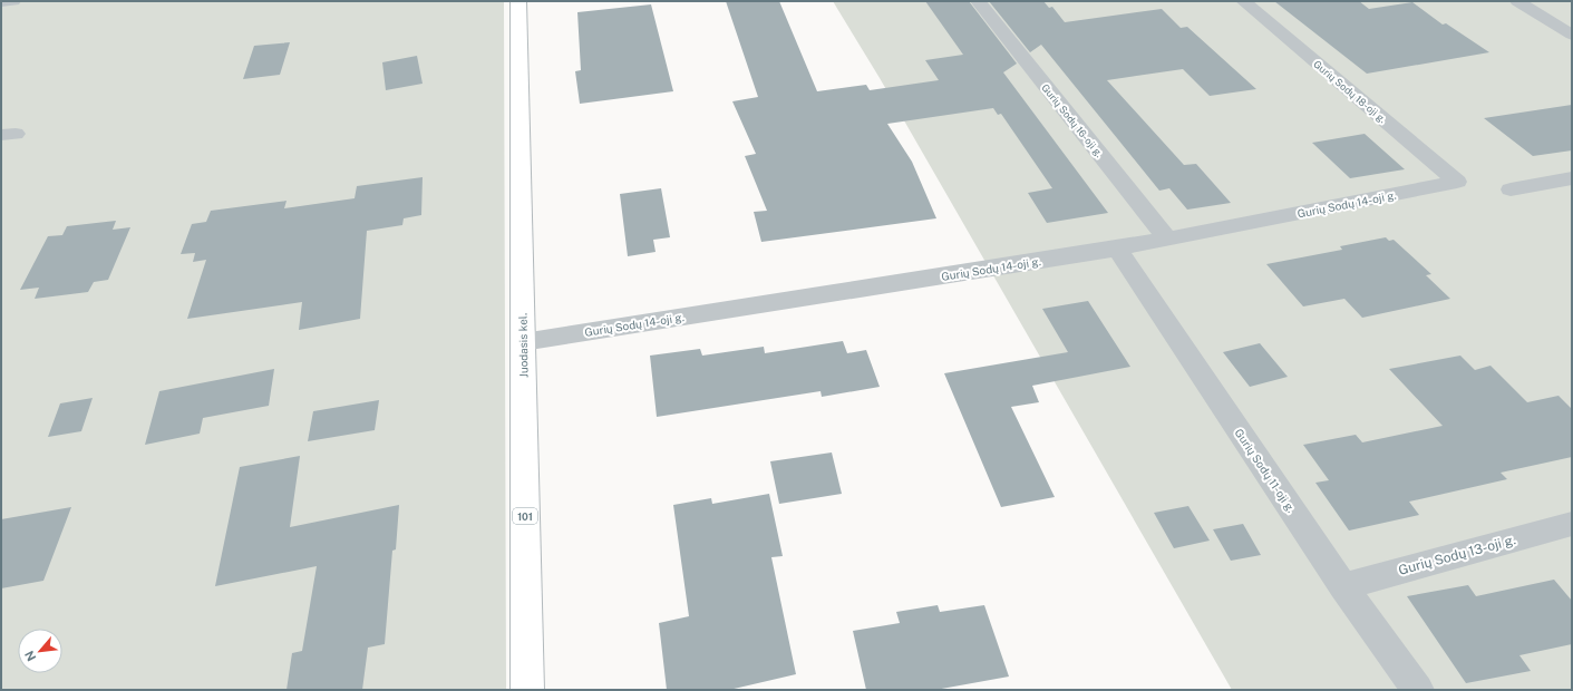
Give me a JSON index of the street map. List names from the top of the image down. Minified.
{"streets":{"main road":["Juodasis kel.","101"],"street":["Gurių Sodų 18-oji g.","Gurių Sodų 16-oji g.","Gurių Sodų 14-oji g.","Gurių Sodų 11-oji g.","Gurių Sodų 13-oji g."]},"crossings":[["Gurių Sodų 18-oji g.","Gurių Sodų 14-oji g."],["Gurių Sodų 16-oji g.","Gurių Sodų 14-oji g."],["Gurių Sodų 14-oji g.","Juodasis kel."],["Gurių Sodų 14-oji g.","Gurių Sodų 11-oji g."],["Gurių Sodų 11-oji g.","Gurių Sodų 13-oji g."]],"north":"bottom left"}
